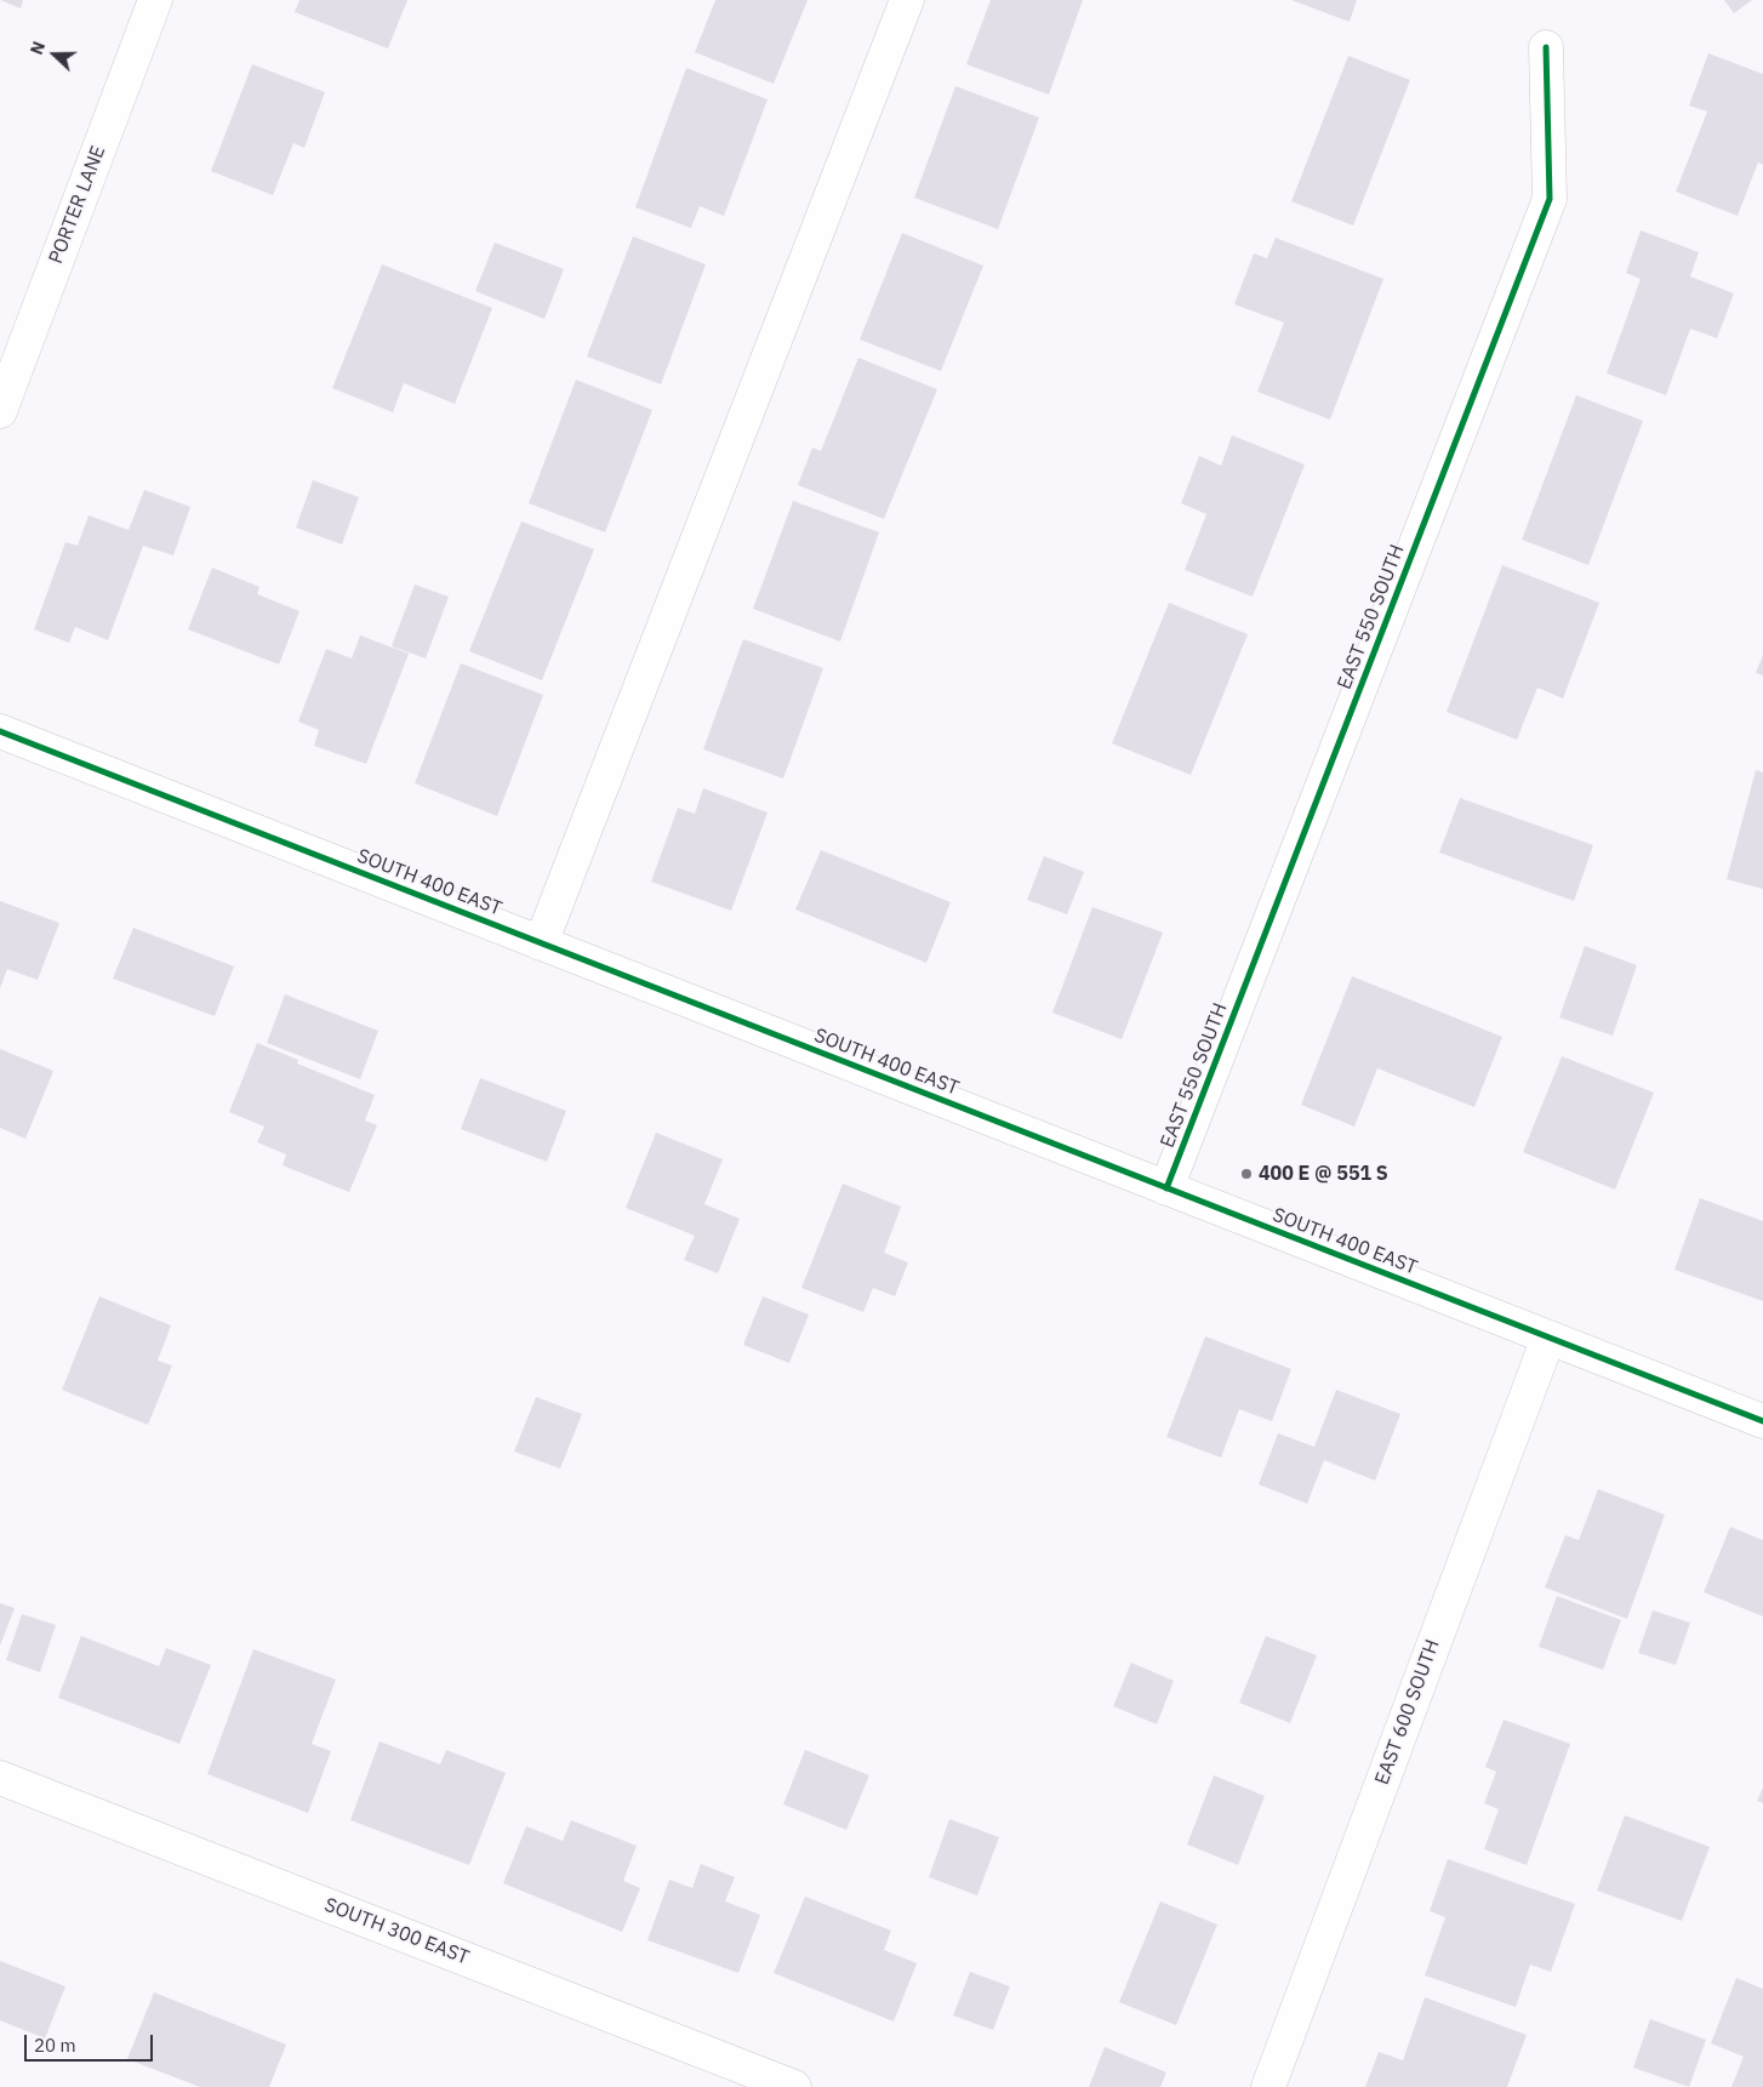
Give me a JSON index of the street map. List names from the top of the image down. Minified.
{"streets":{"street":["PORTER LANE","EAST 550 SOUTH","SOUTH 400 EAST","EAST 600 SOUTH","SOUTH 300 EAST"]},"crossings":[["EAST 550 SOUTH","SOUTH 400 EAST"],["SOUTH 400 EAST","EAST 600 SOUTH"]],"places":["400 E @ 551 S"],"scale_bar":"20 m","north":"left"}
